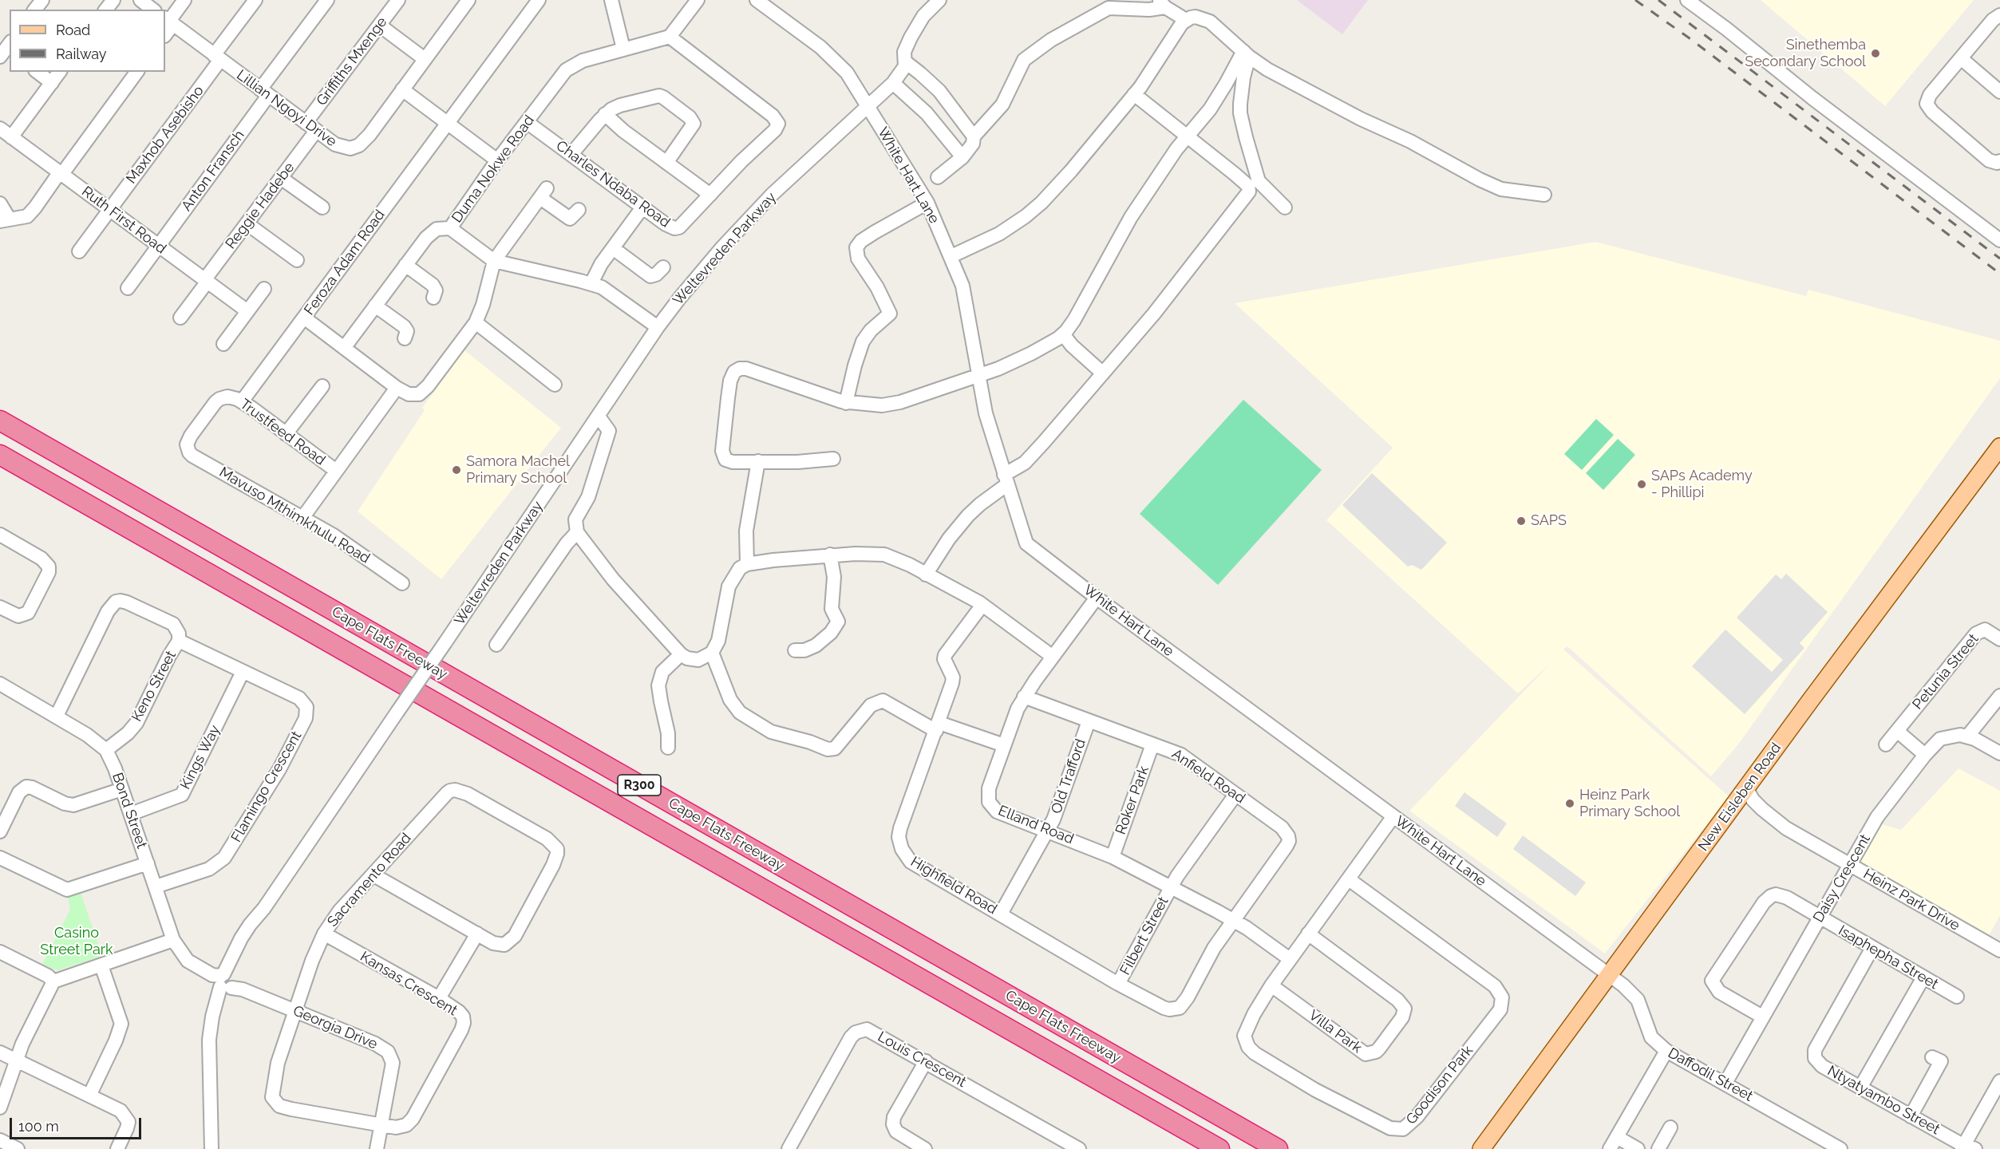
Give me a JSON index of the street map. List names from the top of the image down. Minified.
{"streets":{"highway":["Cape Flats Freeway","R300"],"main road":["New Eisleben Road"],"street":["Griffiths Mxenge","Lillian Ngoyi Drive","Maxhob Asebisho","Duma Nokwe Road","Anton Fransch","White Hart Lane","Charles Ndaba Road","Reggie Hadebe","Ruth First Road","Weltevreden Parkway","Feroza Adam Road","Trustfeed Road","Mavuso Mthimkhulu Road","Petunia Street","Keno Street","Kings Way","Old Trafford","Anfield Road","Flamingo Crescent","Roker Park","Bond Street","Elland Road","Daisy Crescent","Sacramento Road","Highfield Road","Heinz Park Drive","Filbert Street","Isaphepha Street","Kansas Crescent","Georgia Drive","Villa Park","Louis Crescent","Daffodil Street","Goodison Park","Ntyatyambo Street"]},"crossings":[["Griffiths Mxenge","Lillian Ngoyi Drive"],["Griffiths Mxenge","Reggie Hadebe"],["Lillian Ngoyi Drive","Maxhob Asebisho"],["Lillian Ngoyi Drive","Anton Fransch"],["Lillian Ngoyi Drive","Reggie Hadebe"],["Maxhob Asebisho","Ruth First Road"],["Duma Nokwe Road","Charles Ndaba Road"],["Duma Nokwe Road","Weltevreden Parkway"],["Anton Fransch","Ruth First Road"],["White Hart Lane","Weltevreden Parkway"],["White Hart Lane","New Eisleben Road"],["White Hart Lane","Elland Road"],["White Hart Lane","Daffodil Street"],["Reggie Hadebe","Ruth First Road"],["Weltevreden Parkway","Bond Street"],["Weltevreden Parkway","Georgia Drive"],["Feroza Adam Road","Trustfeed Road"],["Trustfeed Road","Mavuso Mthimkhulu Road"],["Keno Street","Flamingo Crescent"],["Keno Street","Bond Street"],["Kings Way","Flamingo Crescent"],["Kings Way","Bond Street"],["Old Trafford","Anfield Road"],["Old Trafford","Elland Road"],["Old Trafford","Highfield Road"],["Anfield Road","Roker Park"],["Anfield Road","Elland Road"],["Anfield Road","Filbert Street"],["Flamingo Crescent","Bond Street"],["New Eisleben Road","Heinz Park Drive"],["New Eisleben Road","Daffodil Street"],["Roker Park","Elland Road"],["Bond Street","Georgia Drive"],["Elland Road","Filbert Street"],["Daisy Crescent","Heinz Park Drive"],["Daisy Crescent","Isaphepha Street"],["Daisy Crescent","Daffodil Street"],["Sacramento Road","Kansas Crescent"],["Sacramento Road","Georgia Drive"],["Highfield Road","Filbert Street"],["Isaphepha Street","Ntyatyambo Street"],["Kansas Crescent","Georgia Drive"],["Villa Park","Goodison Park"]],"parks":["Casino Street Park"],"places":["Sinethemba Secondary School","Samora Machel Primary School","SAPs Academy - Phillipi","SAPS","Heinz Park Primary School"],"legend":["Road","Railway"],"scale_bar":"100 m"}
